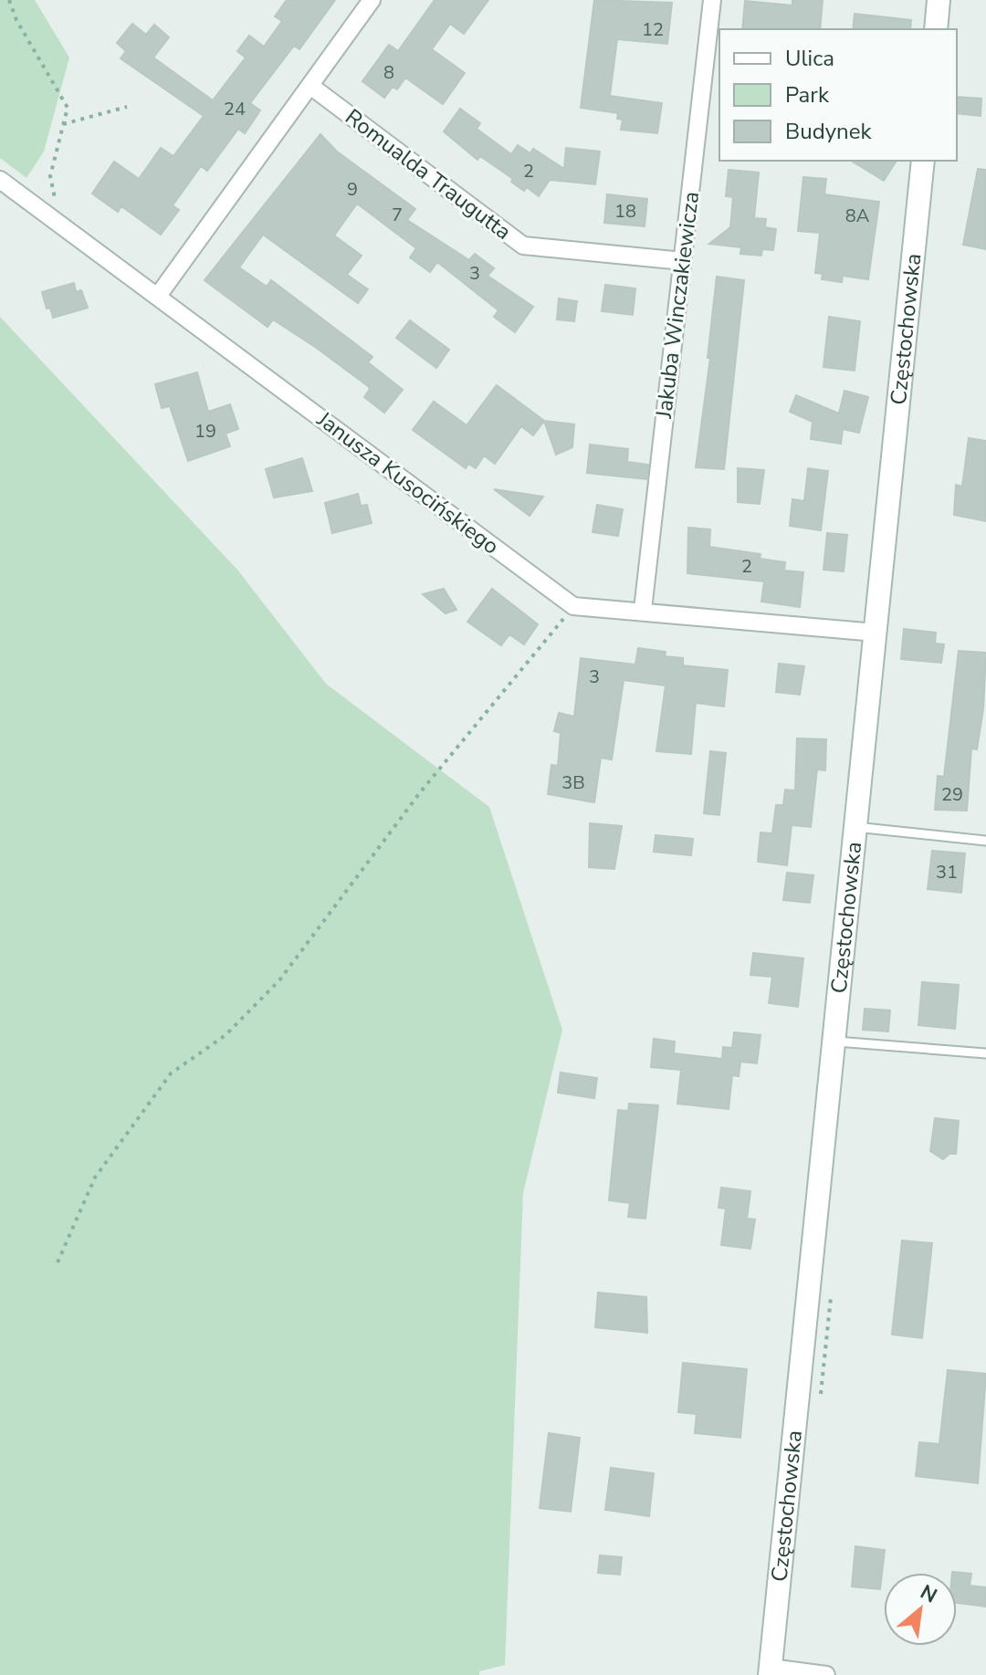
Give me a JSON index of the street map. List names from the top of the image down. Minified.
{"streets":{"main road":["Częstochowska"],"street":["Romualda Traugutta","Jakuba Winczakiewicza","Janusza Kusocińskiego"]},"crossings":[["Romualda Traugutta","Jakuba Winczakiewicza"]],"house_numbers":["12","8","24","2","9","18","7","8A","3","19","2","3","3B","29","31"],"legend":["Ulica","Park","Budynek"],"north":"top right"}
